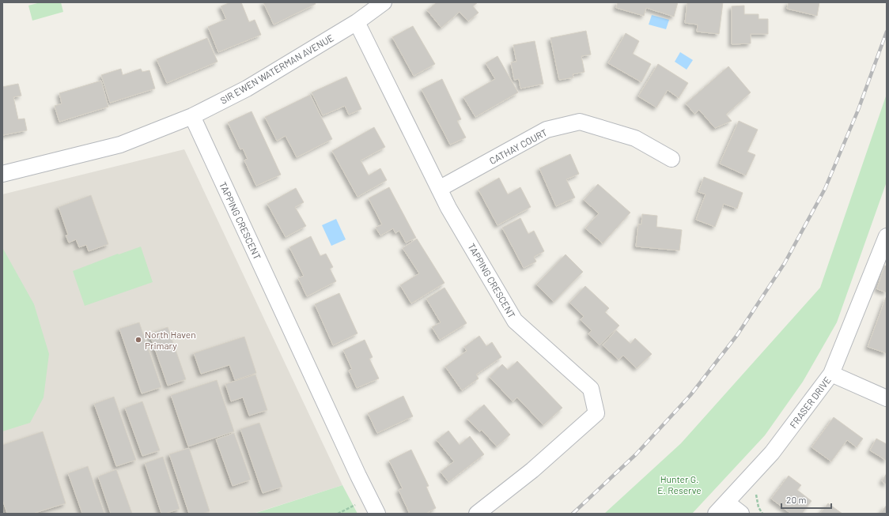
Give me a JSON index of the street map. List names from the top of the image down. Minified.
{"streets":{"street":["SIR EWEN WATERMAN AVENUE","CATHAY COURT","TAPPING CRESCENT","FRASER DRIVE"]},"crossings":[["SIR EWEN WATERMAN AVENUE","TAPPING CRESCENT"],["CATHAY COURT","TAPPING CRESCENT"]],"parks":["Hunter G. E. Reserve"],"places":["North Haven Primary"],"scale_bar":"20 m"}
